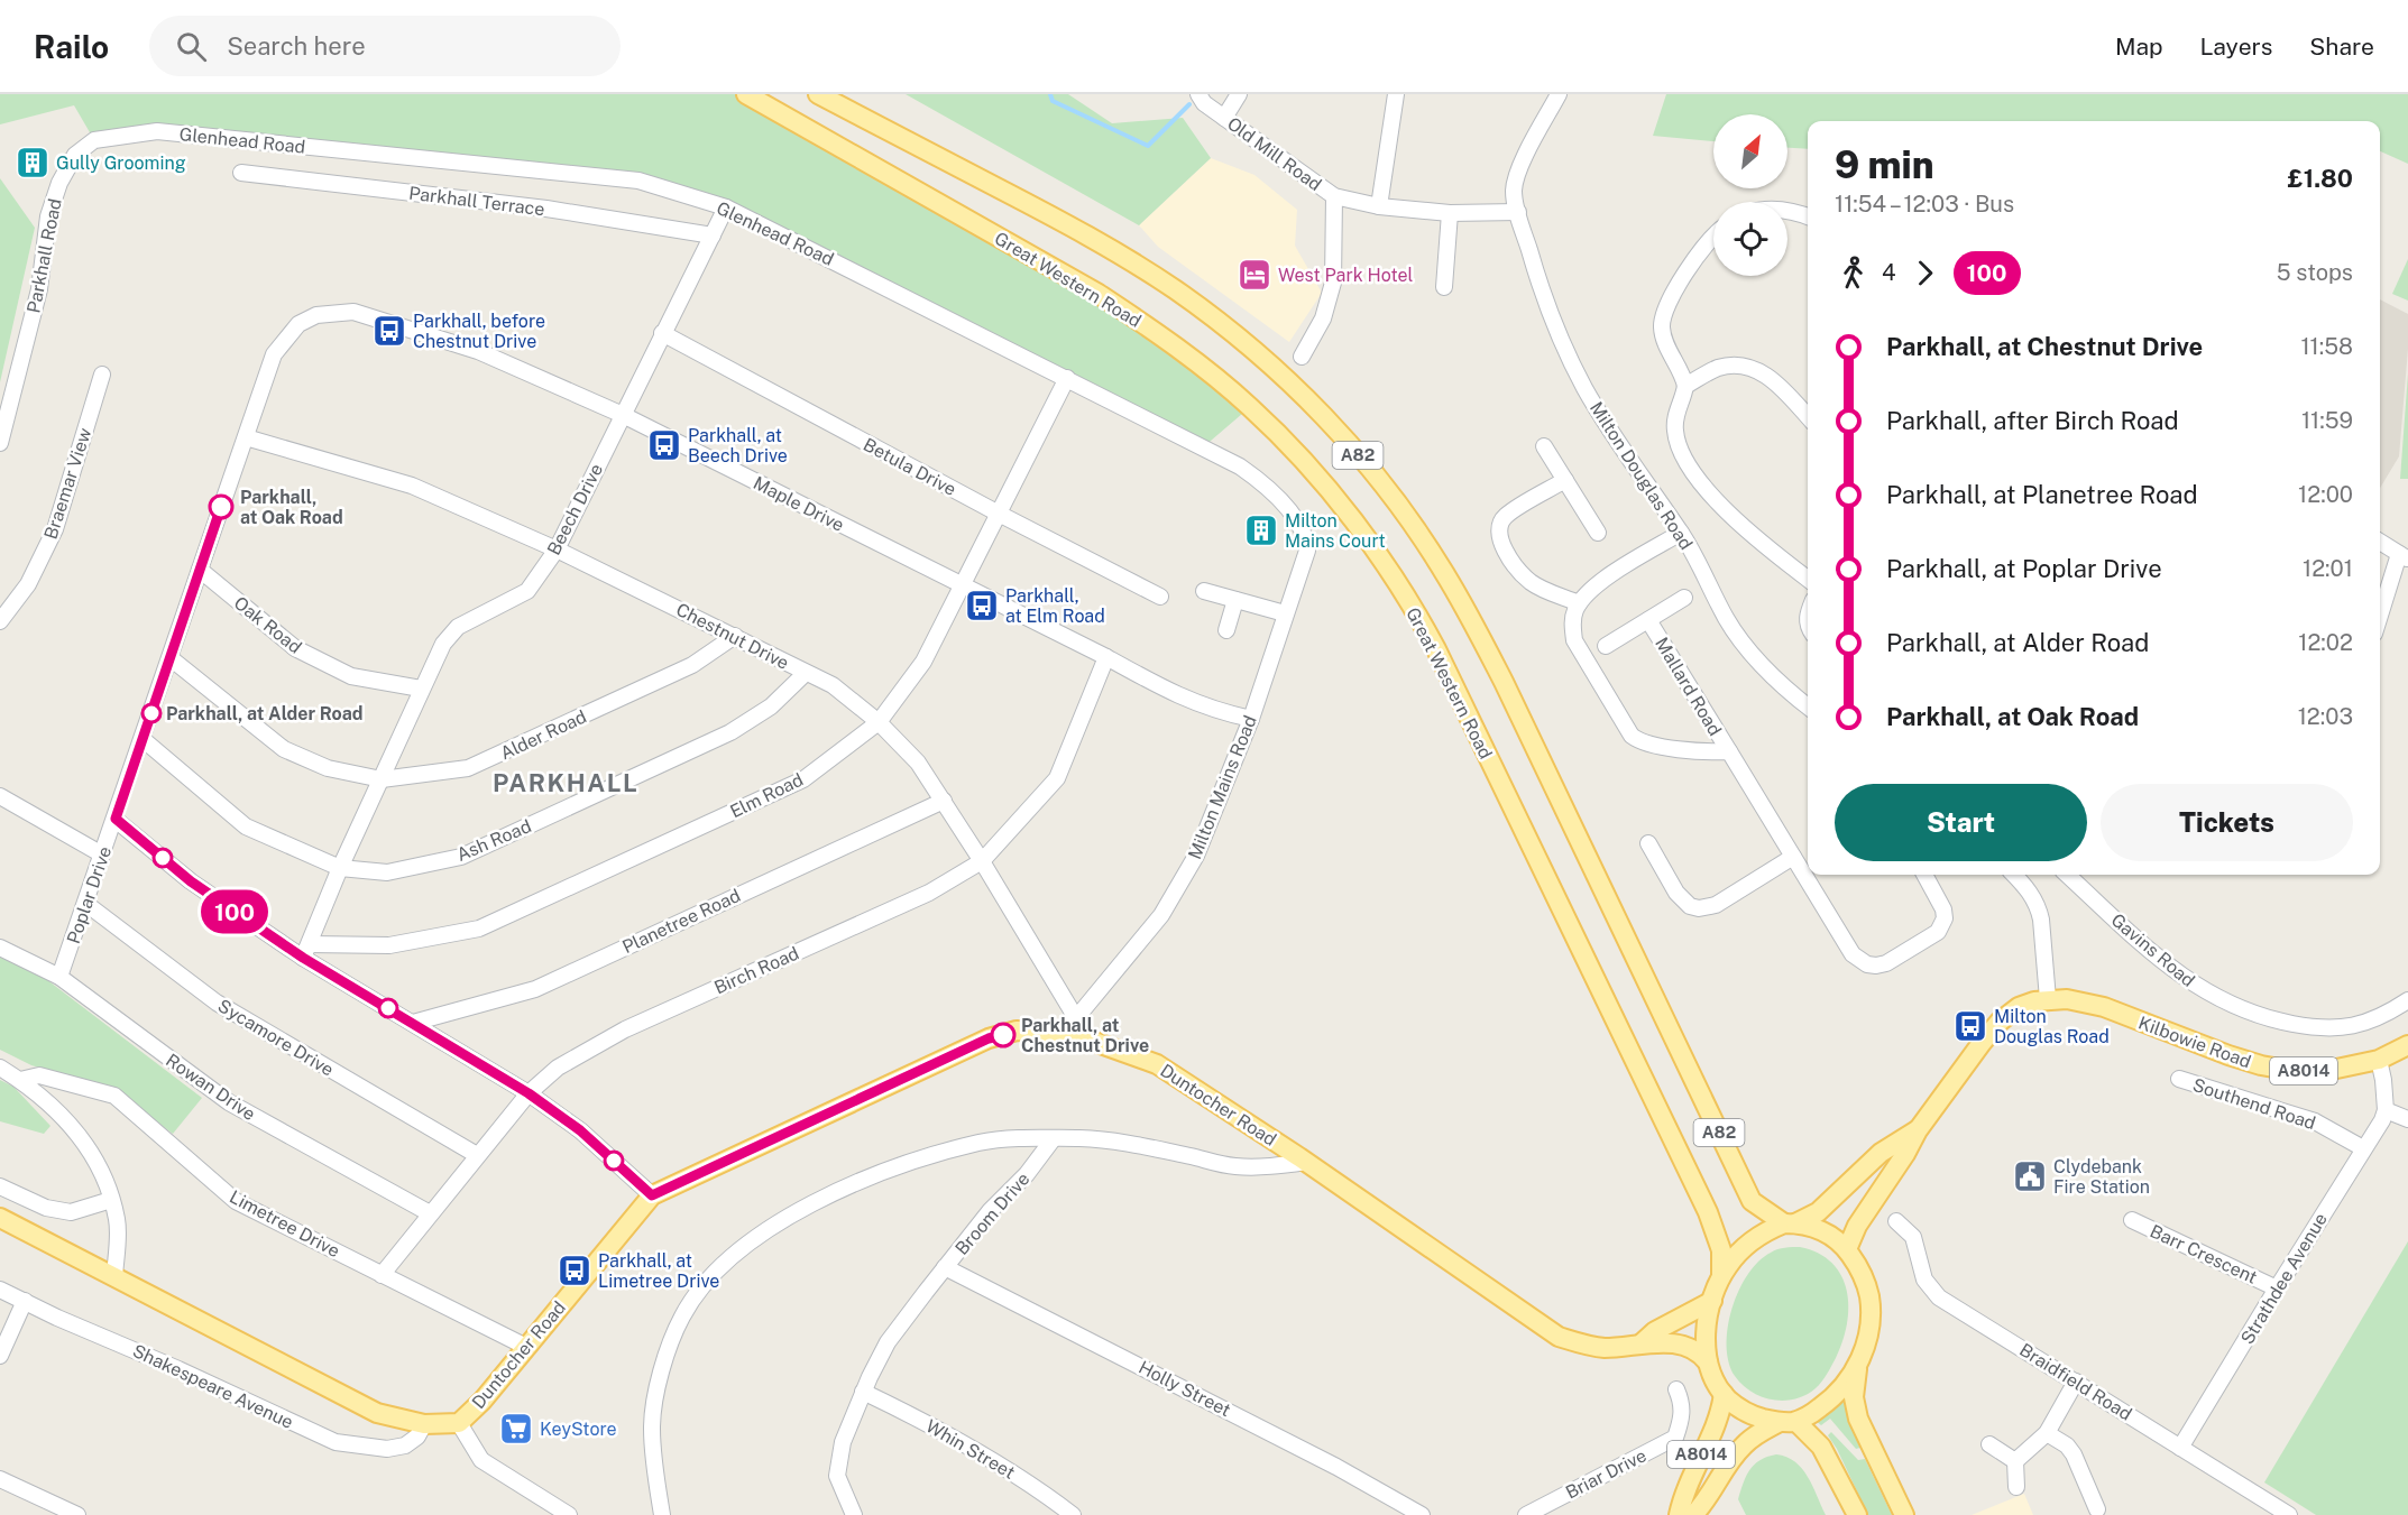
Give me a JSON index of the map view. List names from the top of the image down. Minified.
{"streets":{"main road":["Great Western Road","A82","Kilbowie Road","A8014","Duntocher Road"],"street":["Glenhead Road","Old Mill Road","Parkhall Terrace","Parkhall Road","Betula Drive","Milton Douglas Road","Braemar View","Maple Drive","Beech Drive","Oak Road","Chestnut Drive","Mallard Road","Alder Road","Milton Mains Road","Elm Road","Ash Road","Poplar Drive","Planetree Road","Gavins Road","Birch Road","Sycamore Drive","Rowan Drive","Southend Road","Broom Drive","Limetree Drive","Barr Crescent","Strathdee Avenue","Braidfield Road","Shakespeare Avenue","Holly Street","Whin Street","Briar Drive"]},"crossings":[["Glenhead Road","Parkhall Road"],["Glenhead Road","Beech Drive"],["Glenhead Road","Milton Mains Road"],["Glenhead Road","Elm Road"],["Old Mill Road","Milton Douglas Road"],["Parkhall Terrace","Beech Drive"],["Great Western Road","A82"],["Great Western Road","Kilbowie Road"],["Great Western Road","A8014"],["Great Western Road","Duntocher Road"],["A82","Kilbowie Road"],["A82","A8014"],["A82","Duntocher Road"],["Betula Drive","Beech Drive"],["Betula Drive","Elm Road"],["Maple Drive","Beech Drive"],["Maple Drive","Milton Mains Road"],["Maple Drive","Elm Road"],["Maple Drive","Poplar Drive"],["Maple Drive","Birch Road"],["Beech Drive","Oak Road"],["Beech Drive","Chestnut Drive"],["Beech Drive","Alder Road"],["Beech Drive","Elm Road"],["Beech Drive","Ash Road"],["Oak Road","Poplar Drive"],["Chestnut Drive","Alder Road"],["Chestnut Drive","Milton Mains Road"],["Chestnut Drive","Elm Road"],["Chestnut Drive","Ash Road"],["Chestnut Drive","Poplar Drive"],["Chestnut Drive","Planetree Road"],["Chestnut Drive","Birch Road"],["Chestnut Drive","Duntocher Road"],["Alder Road","Poplar Drive"],["Milton Mains Road","Duntocher Road"],["Ash Road","Poplar Drive"],["Poplar Drive","Sycamore Drive"],["Poplar Drive","Rowan Drive"],["Birch Road","Sycamore Drive"],["Birch Road","Rowan Drive"],["Birch Road","Limetree Drive"],["Kilbowie Road","A8014"],["Kilbowie Road","Duntocher Road"],["A8014","Duntocher Road"],["Southend Road","Strathdee Avenue"],["Duntocher Road","Limetree Drive"],["Duntocher Road","Shakespeare Avenue"],["Broom Drive","Holly Street"],["Broom Drive","Whin Street"],["Barr Crescent","Strathdee Avenue"],["Strathdee Avenue","Braidfield Road"]],"districts":["PARKHALL"],"places":{"building":["Gully Grooming","Milton Mains Court"],"hotel":["West Park Hotel"],"bus stop":["Parkhall, before Chestnut Drive","Parkhall, at Beech Drive","Parkhall, at Elm Road","Milton Douglas Road","Parkhall, at Limetree Drive"],"other":["Parkhall, at Oak Road","Parkhall, at Alder Road","Parkhall, at Chestnut Drive"],"public building":["Clydebank Fire Station"],"supermarket":["KeyStore"]},"lines":["bus line 100"],"north":"top right","page":{"header":"Railo","search":"Search here","nav":["Map","Layers","Share"],"on_map":"100","heading":["9 min","11:54 – 12:03 · Bus","£1.80"],"legs":["4","100","5 stops"],"list":[{"name":"Parkhall, at Chestnut Drive","value":"11:58"},{"name":"Parkhall, after Birch Road","value":"11:59"},{"name":"Parkhall, at Planetree Road","value":"12:00"},{"name":"Parkhall, at Poplar Drive","value":"12:01"},{"name":"Parkhall, at Alder Road","value":"12:02"},{"name":"Parkhall, at Oak Road","value":"12:03"}],"buttons":["Start","Tickets"]}}
